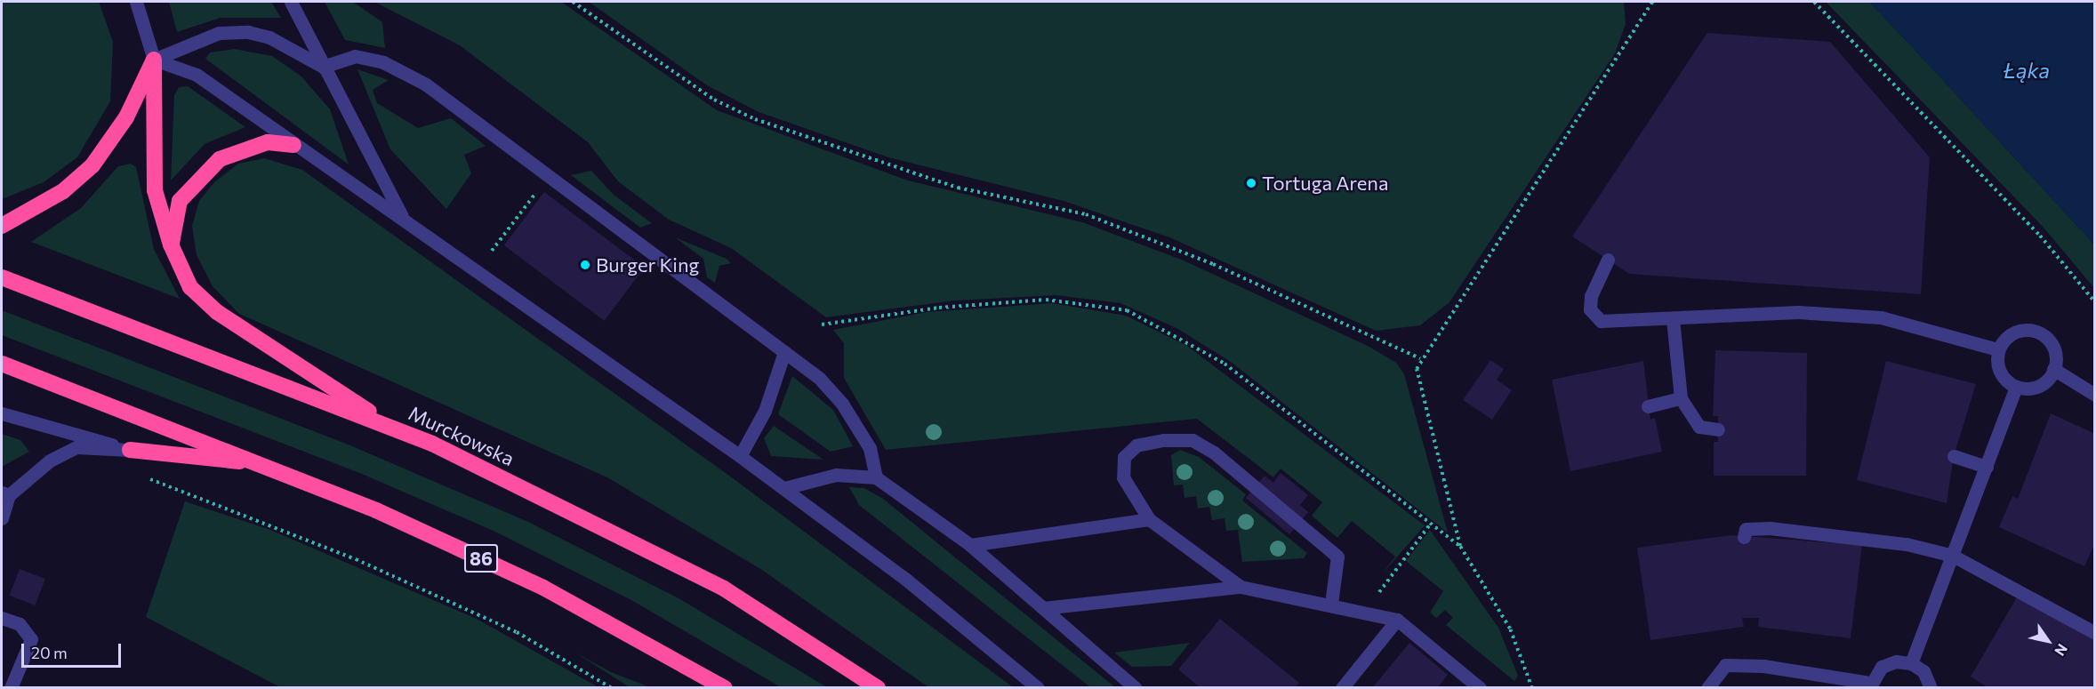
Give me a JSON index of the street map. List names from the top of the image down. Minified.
{"streets":{"highway":["Murckowska","86"]},"water":["Łąka"],"places":["Tortuga Arena","Burger King"],"scale_bar":"20 m","north":"bottom right"}
